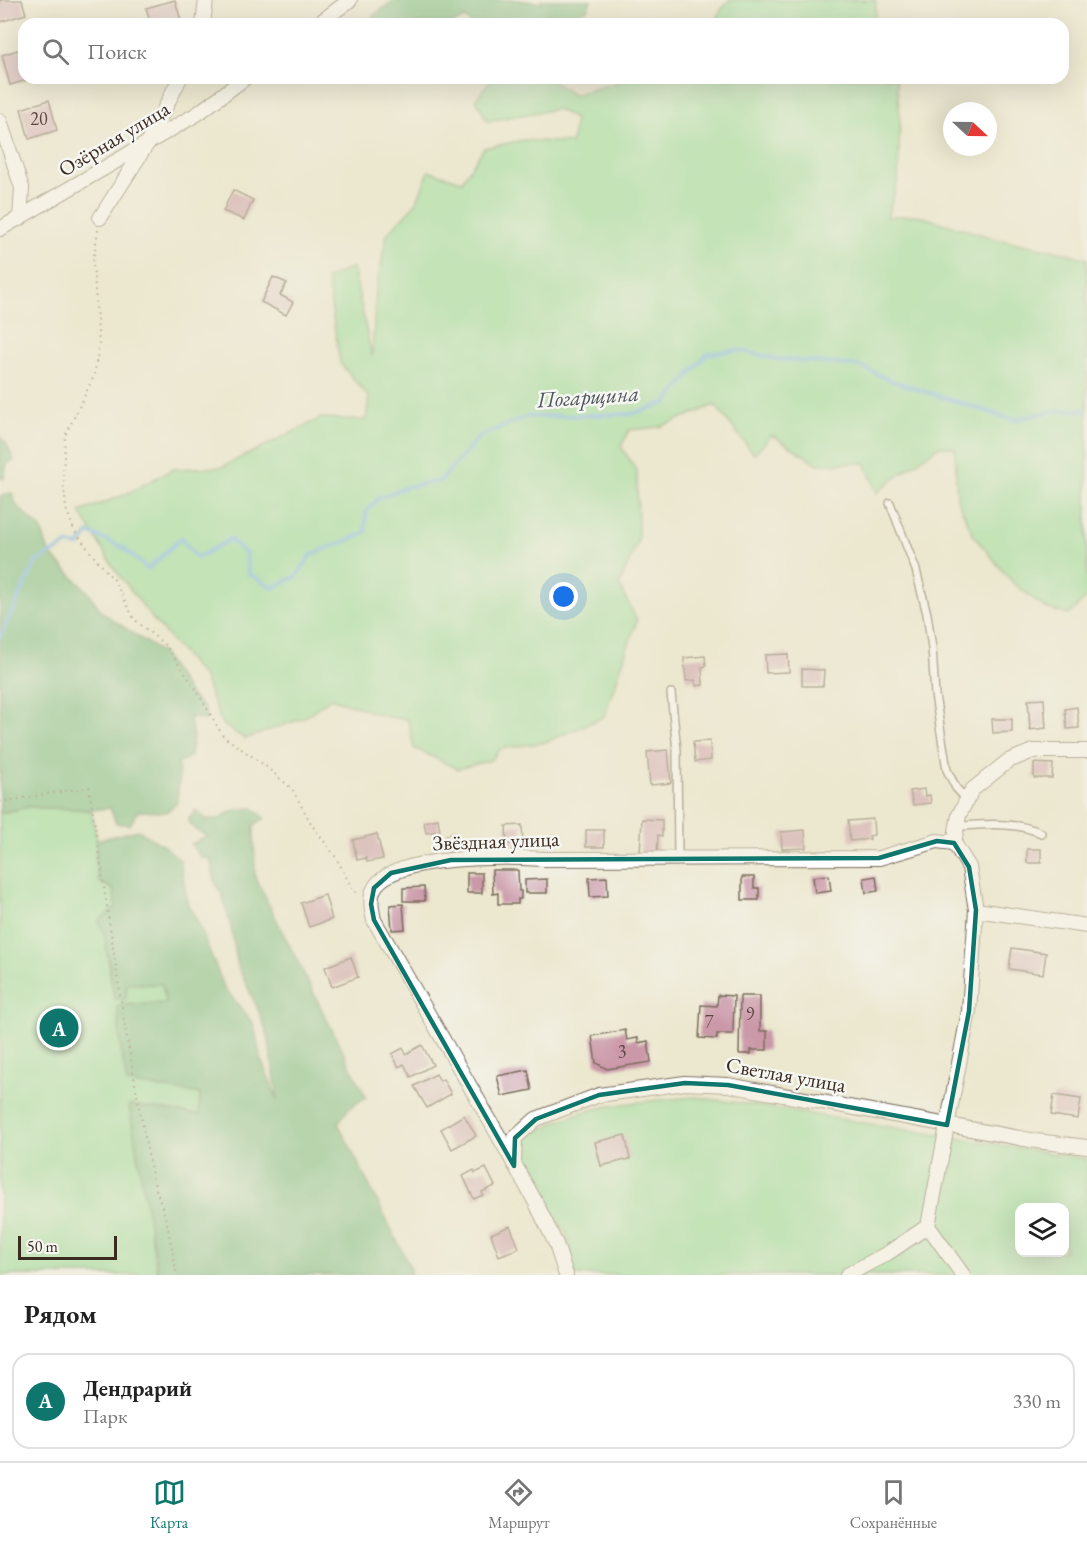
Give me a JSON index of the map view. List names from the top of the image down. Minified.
{"streets":{"street":["Озёрная улица","Звёздная улица","Светлая улица"]},"water":["Погарщина"],"house_numbers":["20","9","7","3"],"scale_bar":"50 m","north":"right","page":{"search":"Поиск","pins":"A","scale":"50 m","heading":"Рядом","list":[{"mark":"A","name":"Дендрарий","note":"Парк","value":"330 m"}],"nav":["Карта","Маршрут","Сохранённые"]}}
